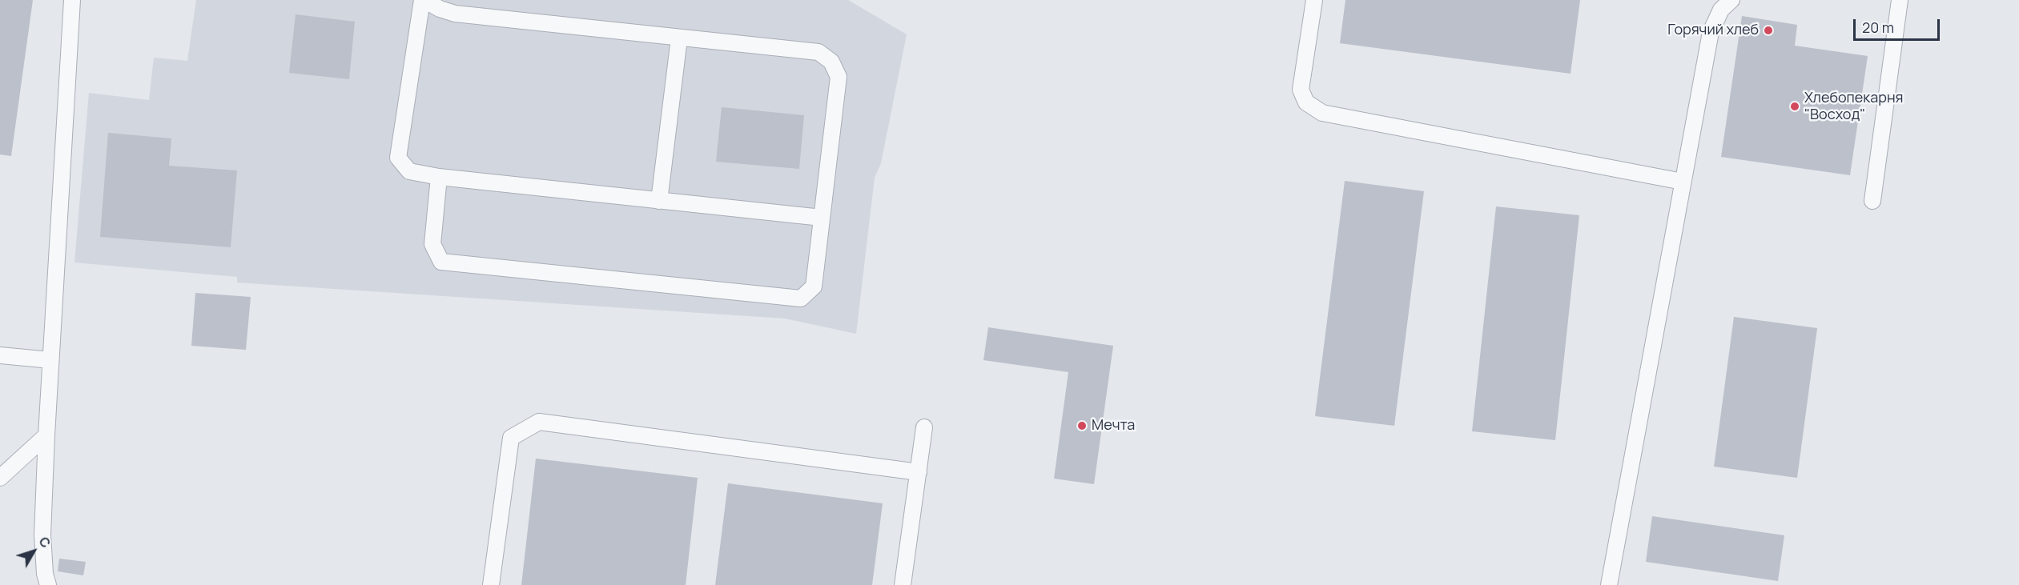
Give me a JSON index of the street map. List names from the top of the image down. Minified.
{"places":["Горячий хлеб","Хлебопекарня \"Восход\"","Мечта"],"scale_bar":"20 m","north":"top right"}
